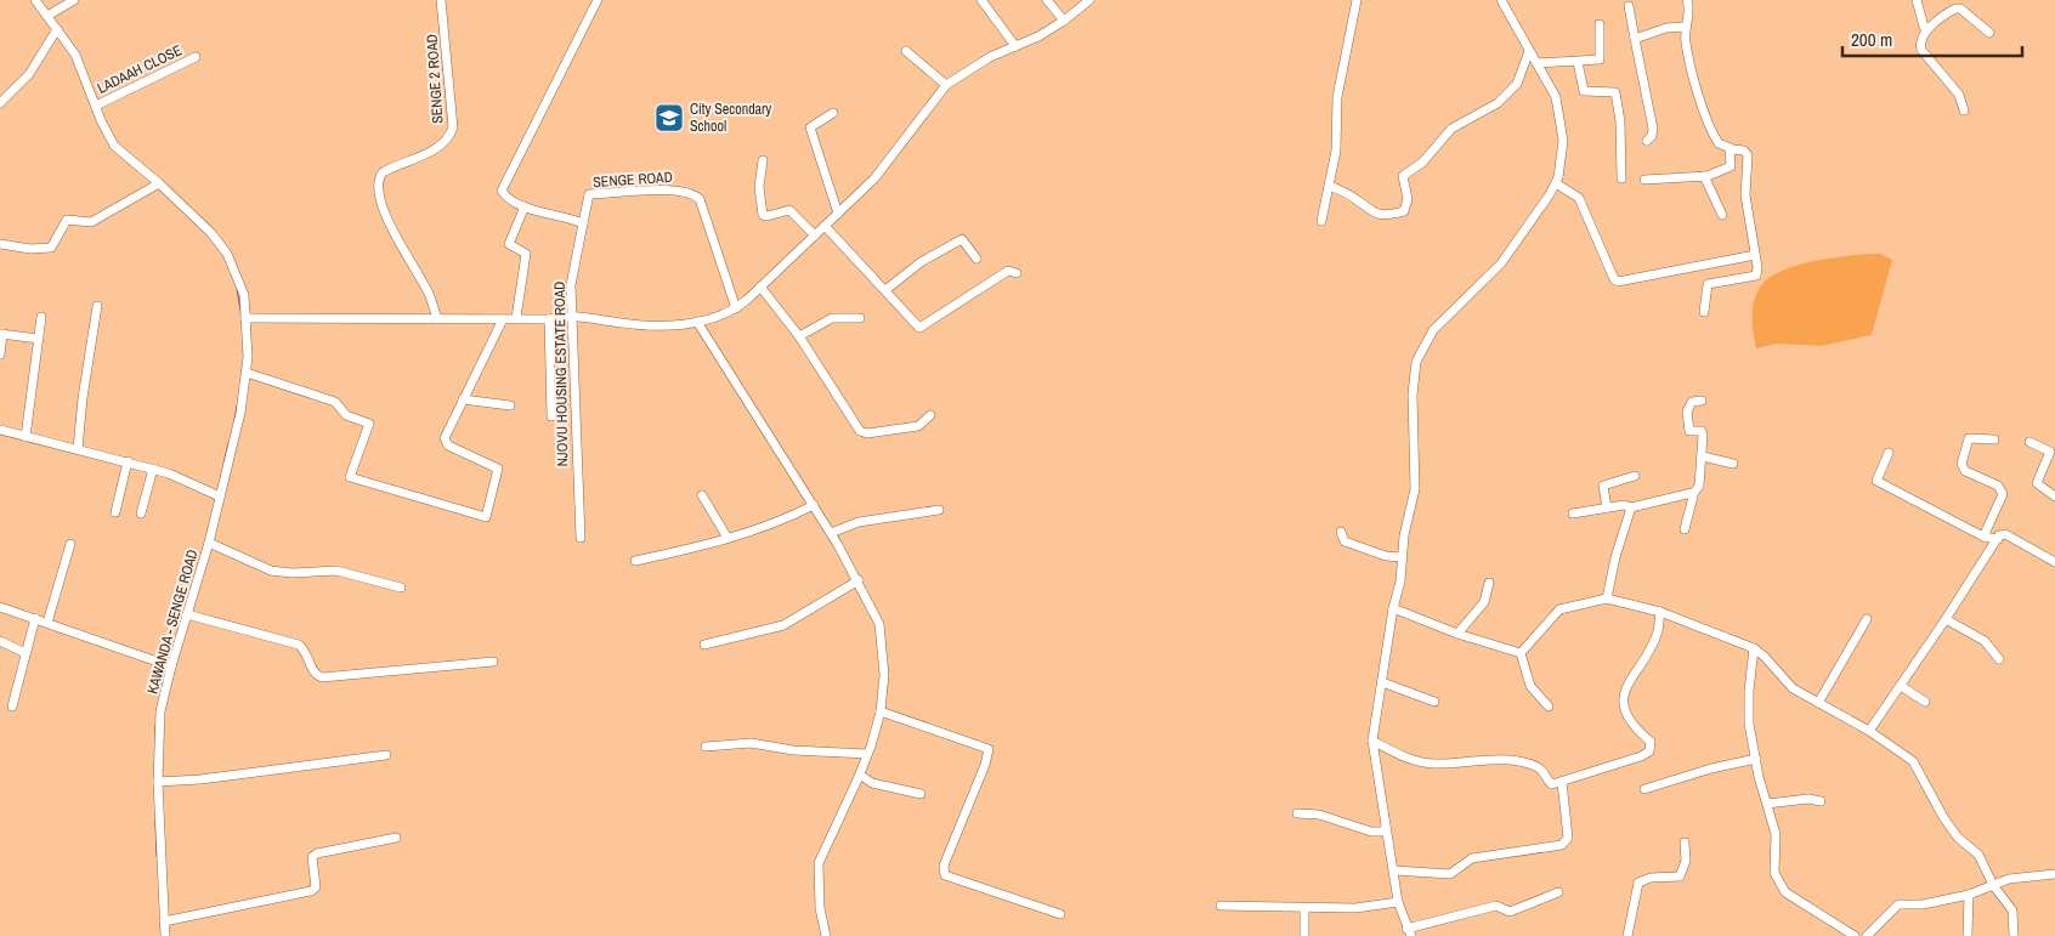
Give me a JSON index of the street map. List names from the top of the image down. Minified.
{"streets":{"street":["LADAAH CLOSE","SENGE 2 ROAD","SENGE ROAD","NJOVU HOUSING ESTATE ROAD","KAWANDA - SENGE ROAD"]},"crossings":[["LADAAH CLOSE","KAWANDA - SENGE ROAD"],["SENGE ROAD","NJOVU HOUSING ESTATE ROAD"]],"places":{"school or university":["City Secondary School"]},"scale_bar":"200 m"}
